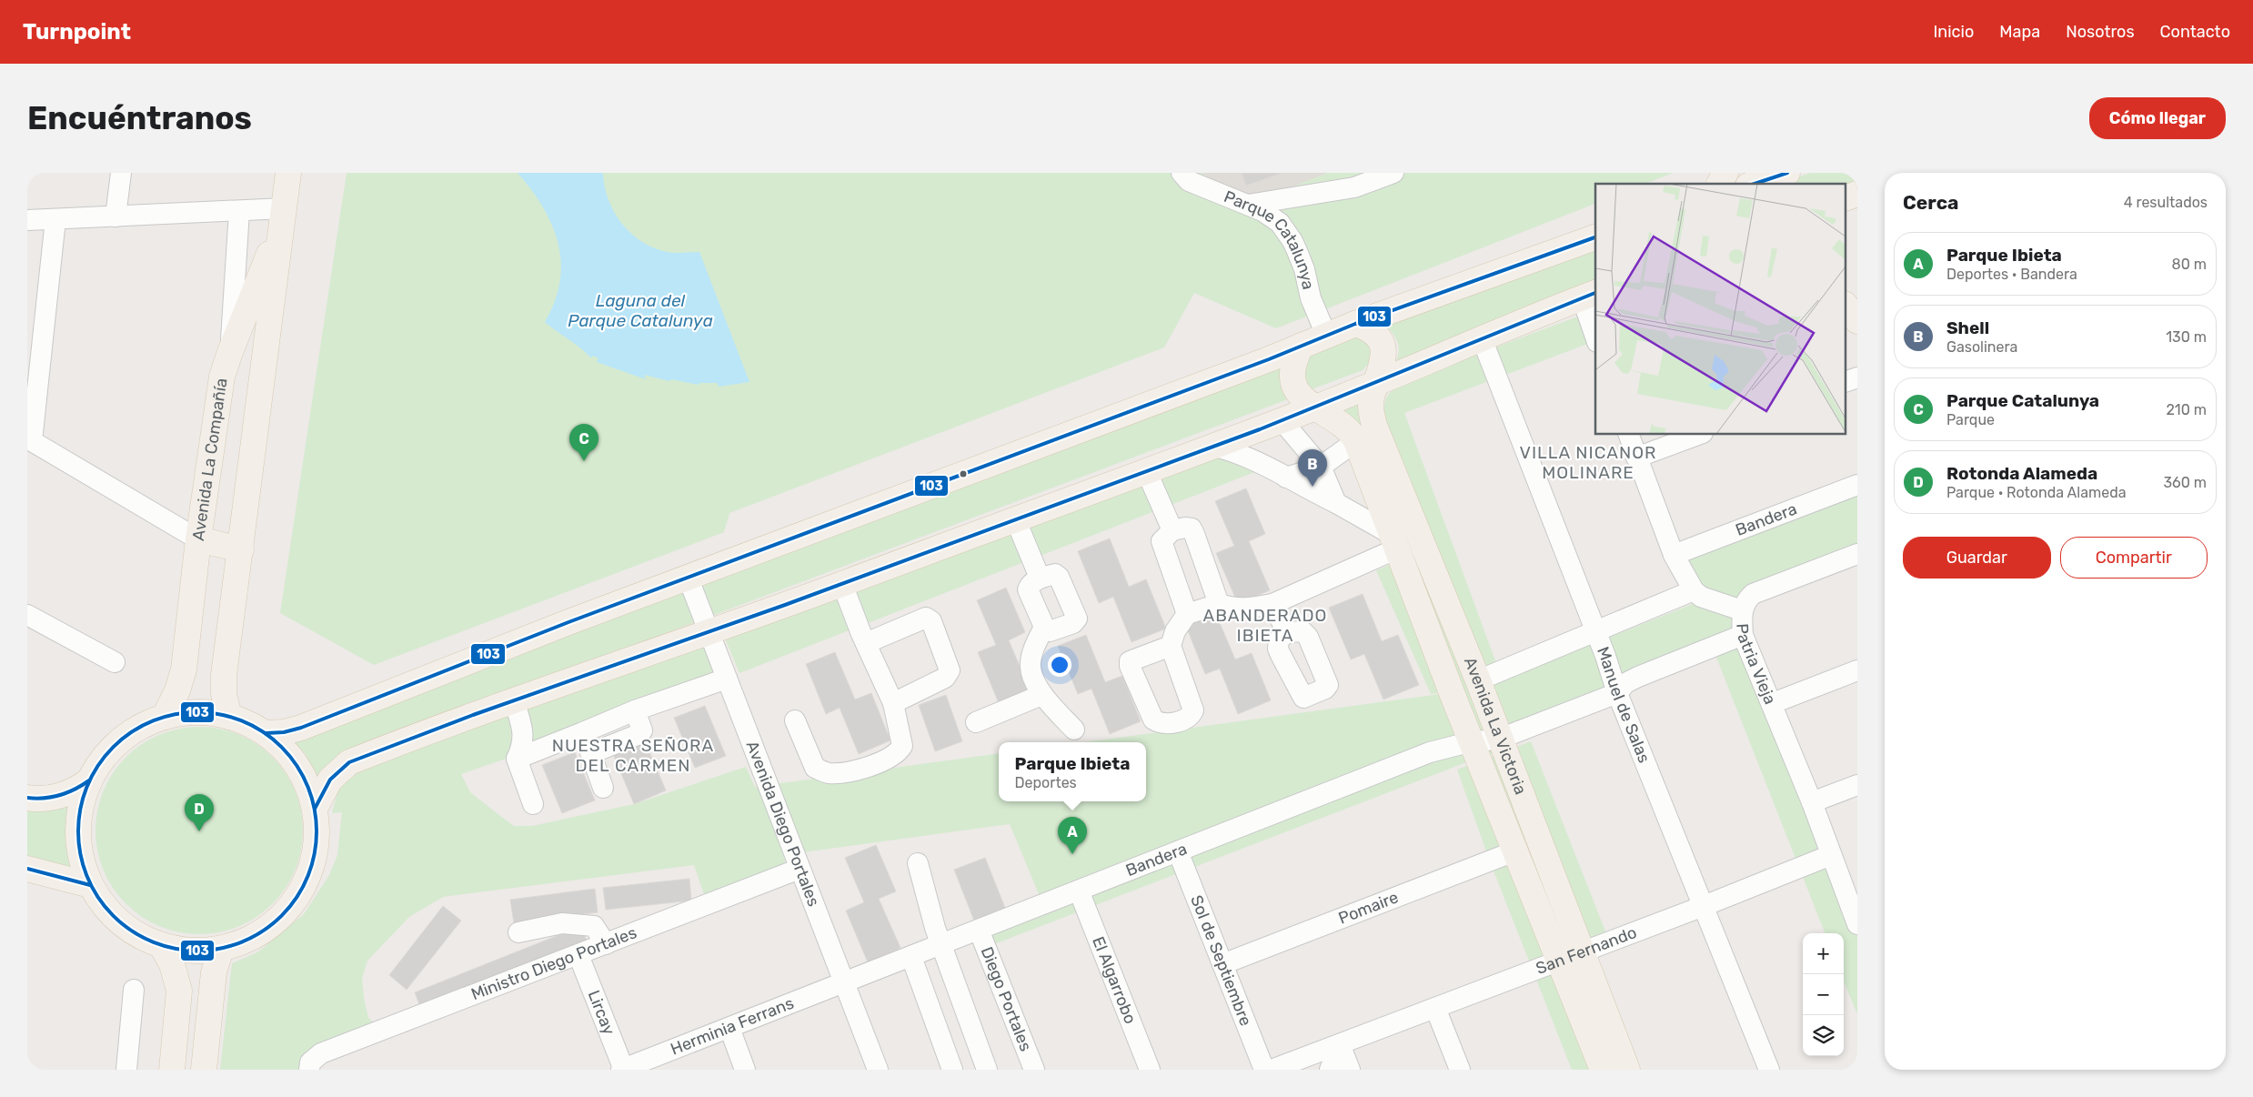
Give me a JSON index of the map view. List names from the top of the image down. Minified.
{"streets":{"main road":["Avenida La Compañía","Avenida La Victoria"],"street":["Parque Catalunya","Bandera","Patria Vieja","Manuel de Salas","Avenida Diego Portales","Pomaire","San Fernando","Sol de Septiembre","Ministro Diego Portales","El Algarrobo","Diego Portales","Lircay","Herminia Ferrans"]},"crossings":[["Parque Catalunya","Avenida La Victoria"],["Bandera","Patria Vieja"],["Bandera","Manuel de Salas"],["Bandera","Avenida La Victoria"],["Bandera","Avenida Diego Portales"],["Bandera","Sol de Septiembre"],["Bandera","El Algarrobo"],["Bandera","Diego Portales"],["Bandera","Herminia Ferrans"],["Patria Vieja","San Fernando"],["Manuel de Salas","San Fernando"],["Avenida La Victoria","Pomaire"],["Avenida La Victoria","San Fernando"],["Avenida Diego Portales","Ministro Diego Portales"],["Avenida Diego Portales","Herminia Ferrans"],["Pomaire","Sol de Septiembre"],["Ministro Diego Portales","Lircay"],["Lircay","Herminia Ferrans"]],"districts":["VILLA NICANOR MOLINARE","ABANDERADO IBIETA","NUESTRA SEÑORA DEL CARMEN"],"water":["Laguna del Parque Catalunya"],"lines":["transit line 103"],"page":{"header":"Turnpoint","nav":["Inicio","Mapa","Nosotros","Contacto"],"buttons":["Cómo llegar",["Guardar","Compartir"]],"title":"Encuéntranos","heading":["Cerca","4 resultados"],"list":[{"mark":"A","name":"Parque Ibieta","note":"Deportes · Bandera","value":"80 m"},{"mark":"B","name":"Shell","note":"Gasolinera","value":"130 m"},{"mark":"C","name":"Parque Catalunya","note":"Parque","value":"210 m"},{"mark":"D","name":"Rotonda Alameda","note":"Parque · Rotonda Alameda","value":"360 m"}],"pins":["C","B","D","A"],"popup":["Parque Ibieta","Deportes"],"map_buttons":["+","−"]}}
